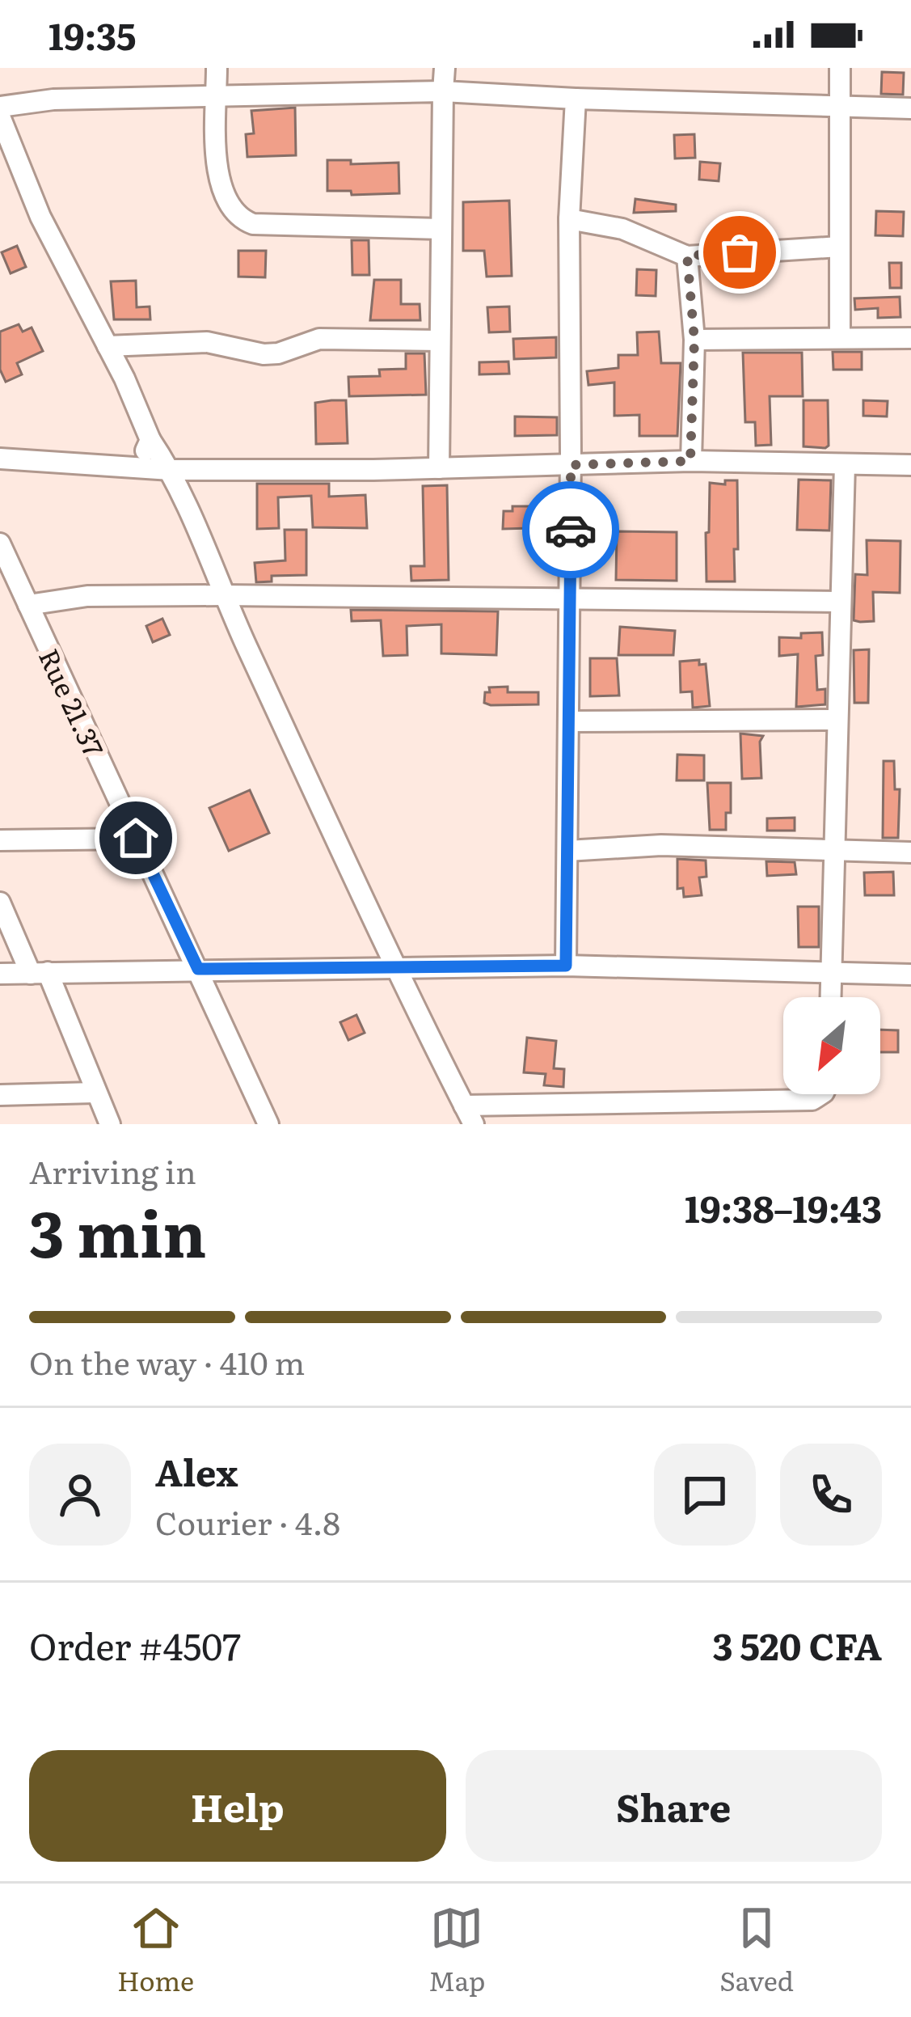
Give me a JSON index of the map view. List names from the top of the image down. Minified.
{"streets":{"street":["Rue 21.37"]},"north":"bottom left","page":{"status":"19:35","heading":["3 min","Arriving in","19:38–19:43"],"panel":["Alex","Courier · 4.8","Order #4507","3 520 CFA"],"bar":"On the way · 410 m","buttons":["Help","Share"],"tabs":["Home","Map","Saved"]}}
